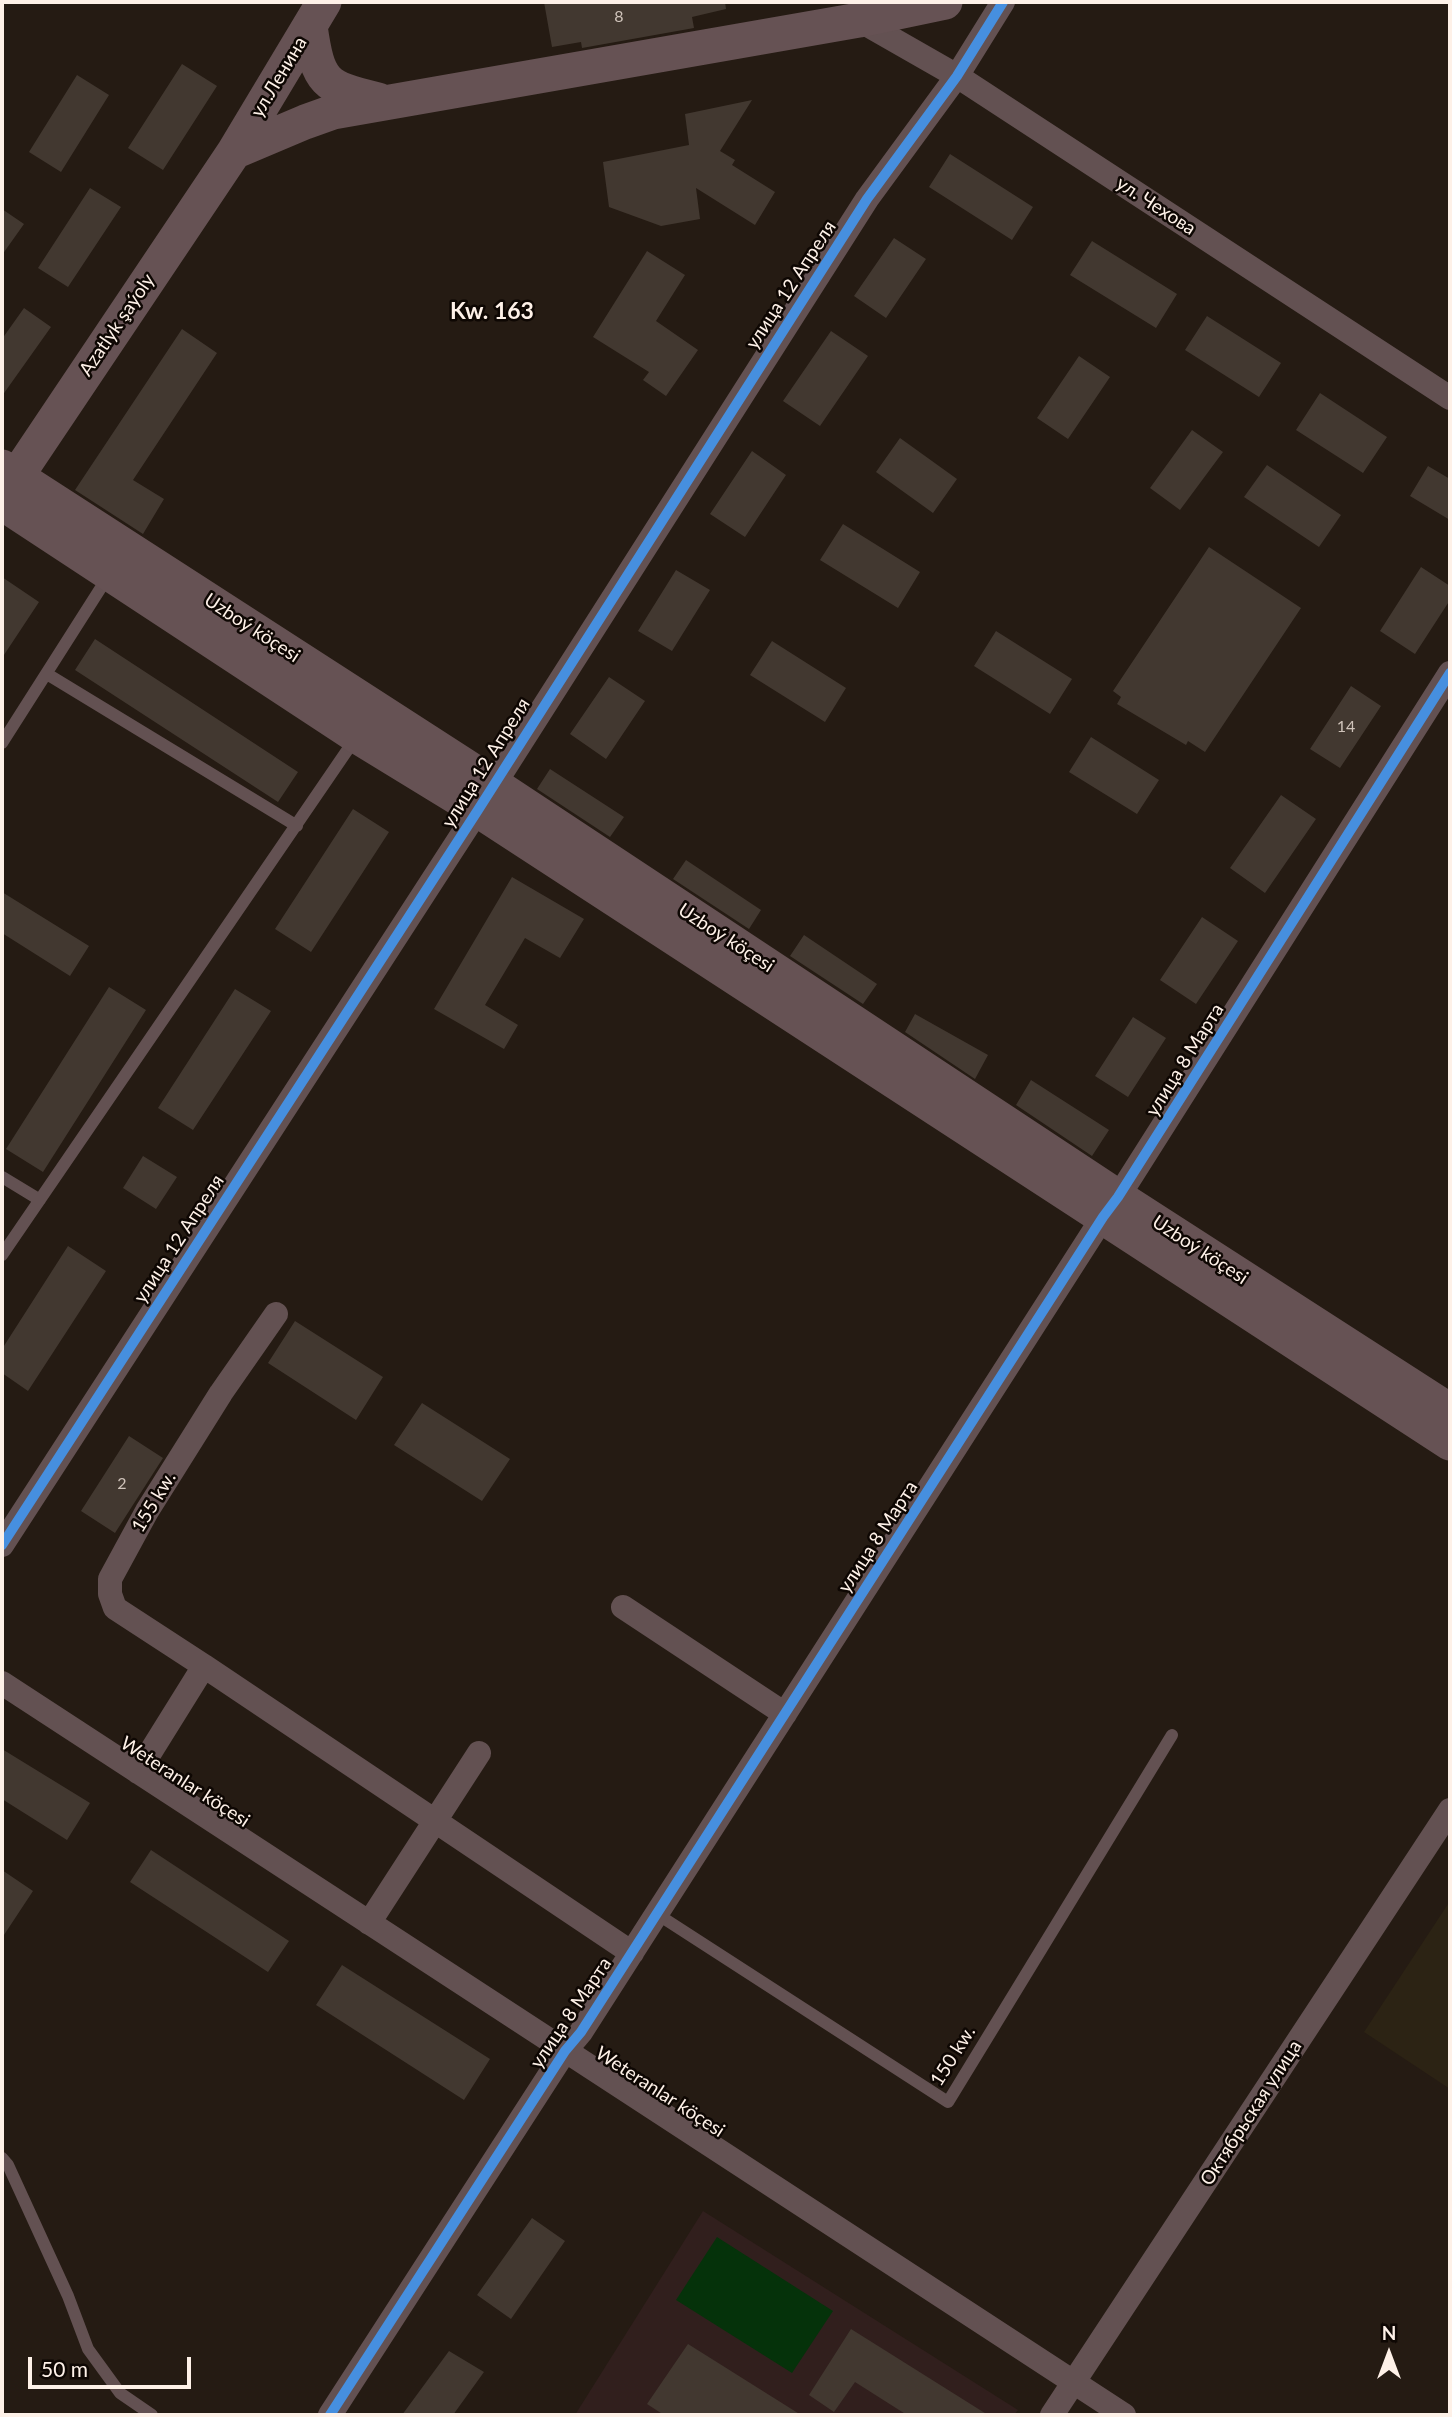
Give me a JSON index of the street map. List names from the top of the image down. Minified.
{"streets":{"street":["ул.Ленина","ул. Чехова","улица 12 Апреля","Azatlyk şaýoly","Uzboý köçesi","улица 8 Марта","155 kw.","Weteranlar köçesi","Октябрьская улица"],"lane":["150 kw."]},"crossings":[["ул.Ленина","Azatlyk şaýoly"],["ул. Чехова","улица 12 Апреля"],["улица 12 Апреля","Uzboý köçesi"],["Azatlyk şaýoly","Uzboý köçesi"],["Uzboý köçesi","улица 8 Марта"],["улица 8 Марта","155 kw."],["улица 8 Марта","Weteranlar köçesi"],["улица 8 Марта","150 kw."],["Weteranlar köçesi","Октябрьская улица"]],"districts":["Kw. 163"],"house_numbers":["8","14","2"],"scale_bar":"50 m","north":"top"}
